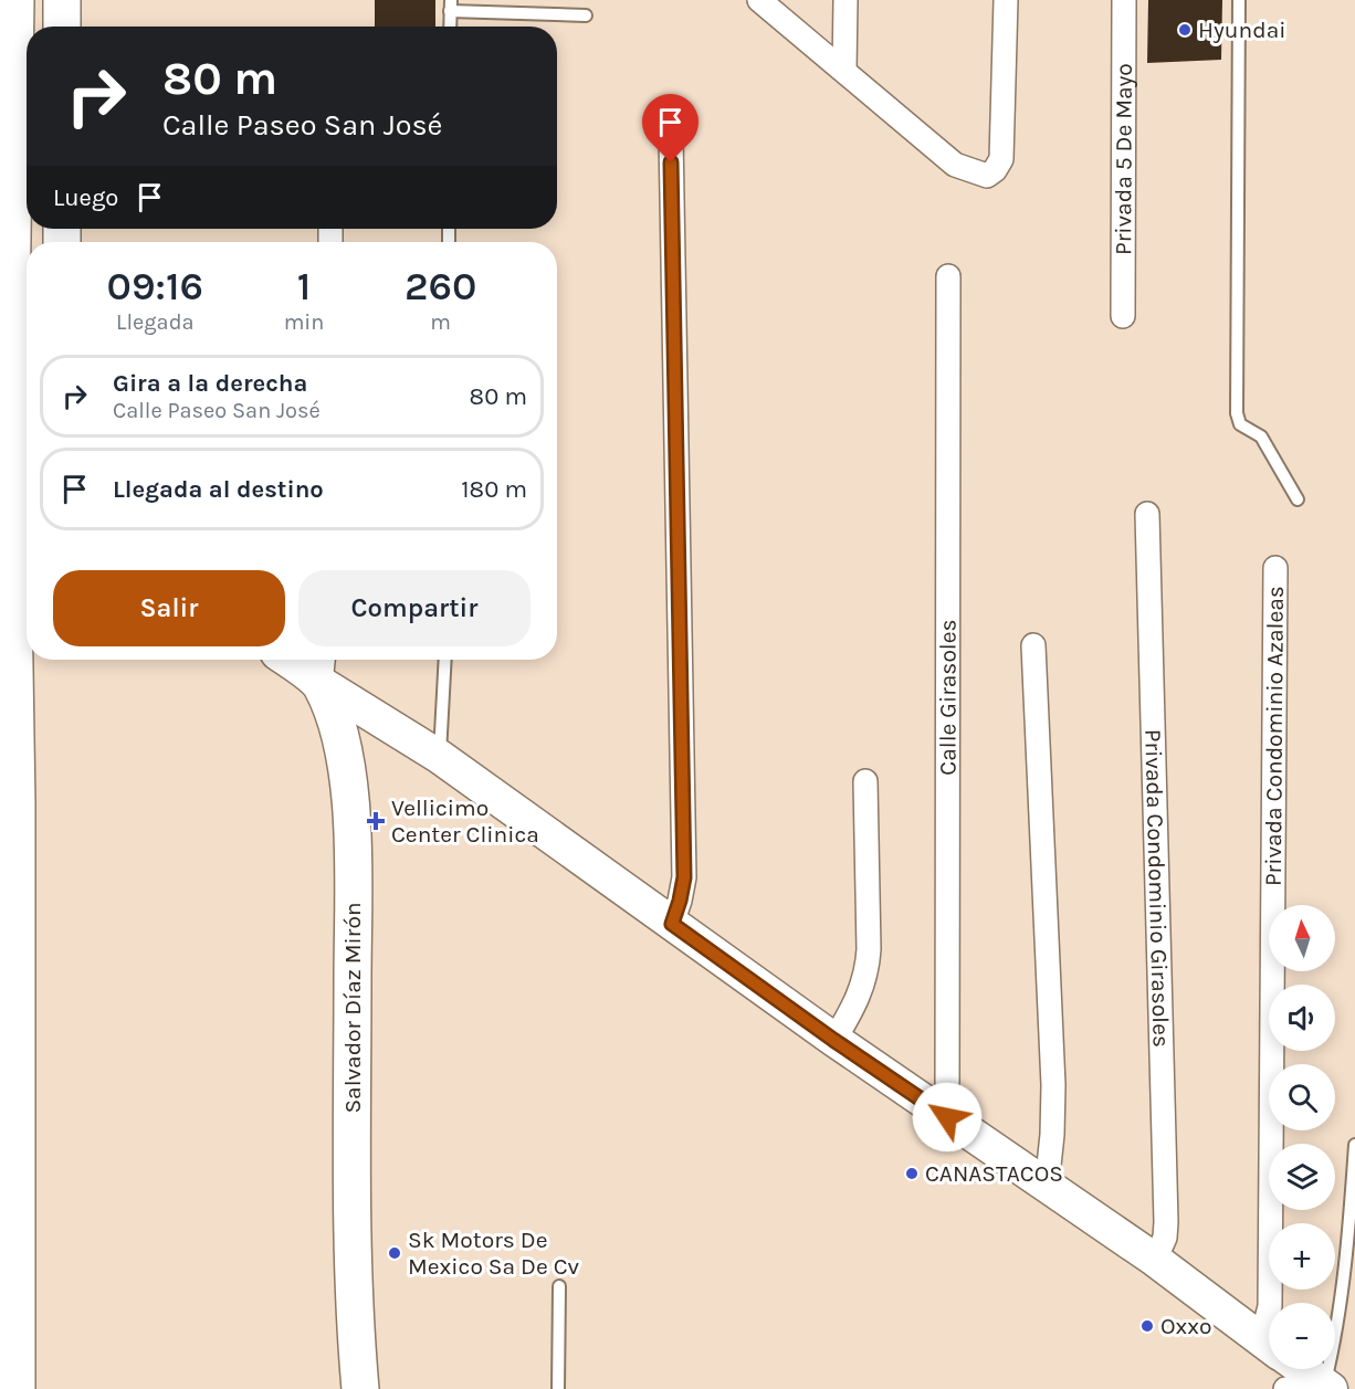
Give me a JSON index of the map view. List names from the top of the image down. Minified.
{"streets":{"main road":["Salvador Díaz Mirón"],"street":["Privada 5 De Mayo","Calle Girasoles","Privada Condominio Azaleas","Privada Condominio Girasoles"]},"places":{"other":["Hyundai","CANASTACOS","Sk Motors De Mexico Sa De Cv","Oxxo"],"health":["Vellicimo Center Clinica"]},"north":"top","page":{"turn":["80 m","Calle Paseo San José"],"then":"Luego","eta":["09:16","Llegada","1","min","260","m"],"list":[{"name":"Gira a la derecha","note":"Calle Paseo San José","value":"80 m"},{"name":"Llegada al destino","value":"180 m"}],"buttons":["Salir","Compartir"],"map_buttons":["+","−"]}}
